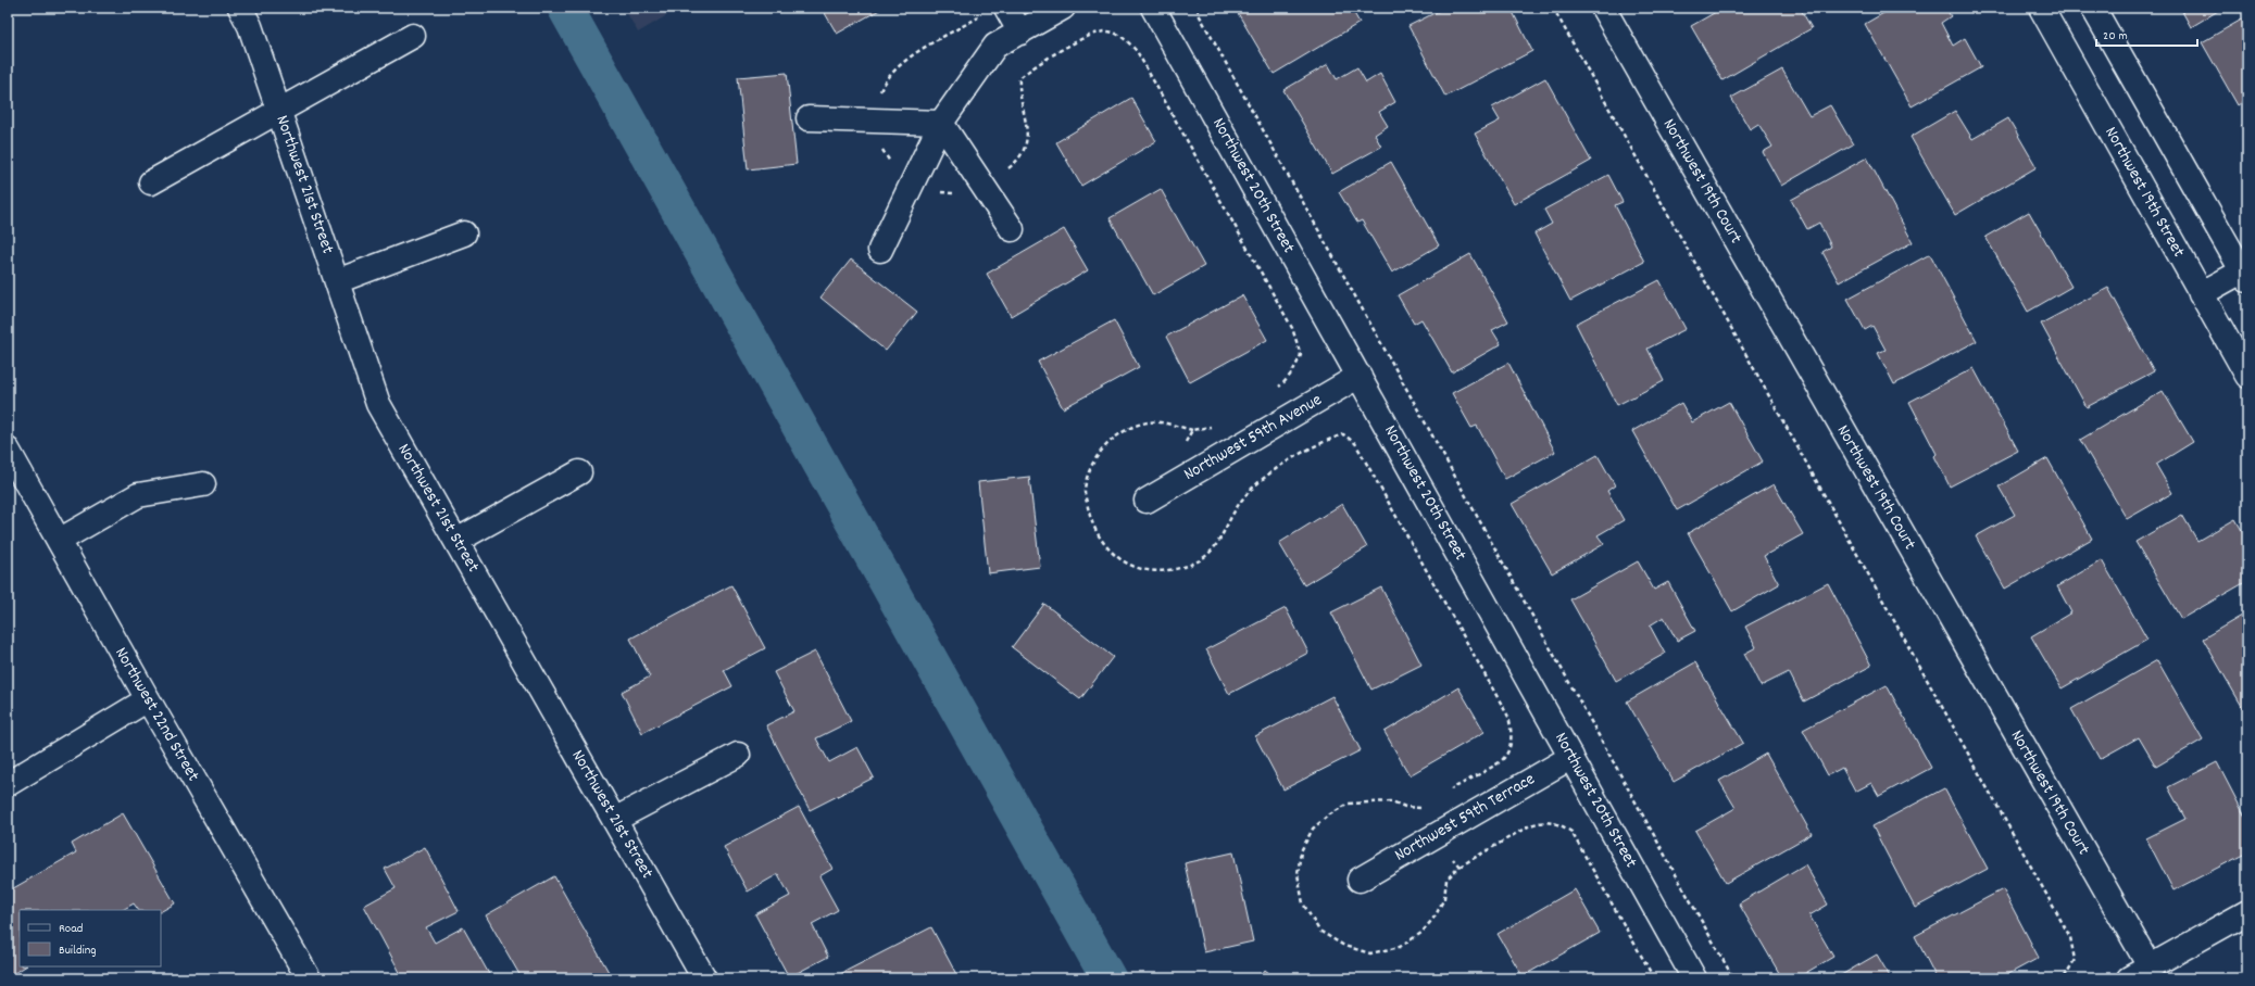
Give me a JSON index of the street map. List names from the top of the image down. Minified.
{"streets":{"street":["Northwest 19th Court","Northwest 21st Street","Northwest 20th Street","Northwest 19th Street","Northwest 59th Avenue","Northwest 22nd Street","Northwest 59th Terrace"]},"crossings":[["Northwest 20th Street","Northwest 59th Avenue"],["Northwest 20th Street","Northwest 59th Terrace"]],"legend":["Road","Building"],"scale_bar":"20 m"}
